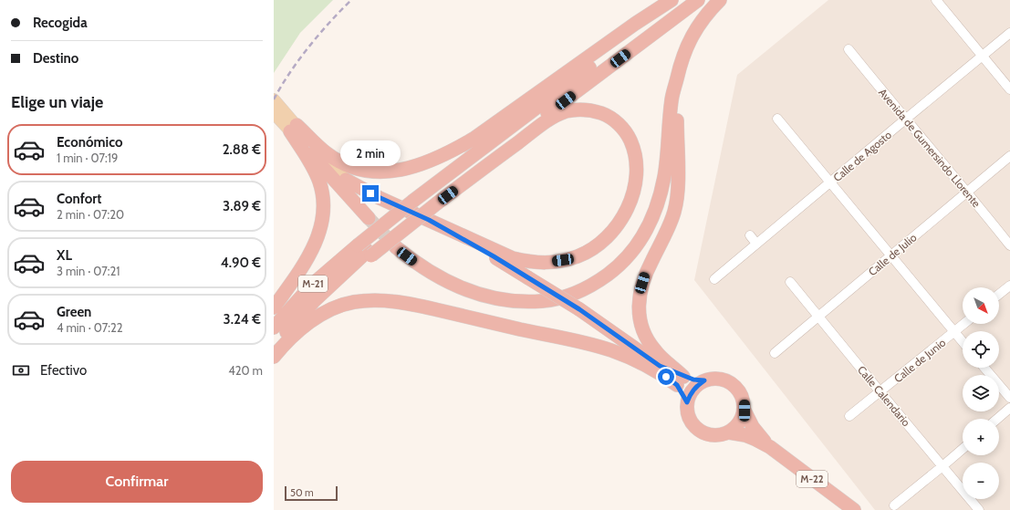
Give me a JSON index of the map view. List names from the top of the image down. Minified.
{"streets":{"highway":["M-21","M-22"],"street":["Avenida de Gumersindo Llorente","Calle de Agosto","Calle de Julio","Calle de Junio","Calle Calendario"]},"crossings":[["Avenida de Gumersindo Llorente","Calle de Agosto"],["Avenida de Gumersindo Llorente","Calle de Julio"],["Calle de Julio","Calle Calendario"],["Calle de Junio","Calle Calendario"]],"scale_bar":"50 m","north":"bottom right","page":{"banner":["Recogida","Destino"],"heading":"Elige un viaje","list":[{"name":"Económico","note":"1 min · 07:19","value":"2.88 €"},{"name":"Confort","note":"2 min · 07:20","value":"3.89 €"},{"name":"XL","note":"3 min · 07:21","value":"4.90 €"},{"name":"Green","note":"4 min · 07:22","value":"3.24 €"}],"bubble":"2 min","map_buttons":["+","−"],"pay":["Efectivo","420 m"],"buttons":"Confirmar","scale":"50 m"}}
